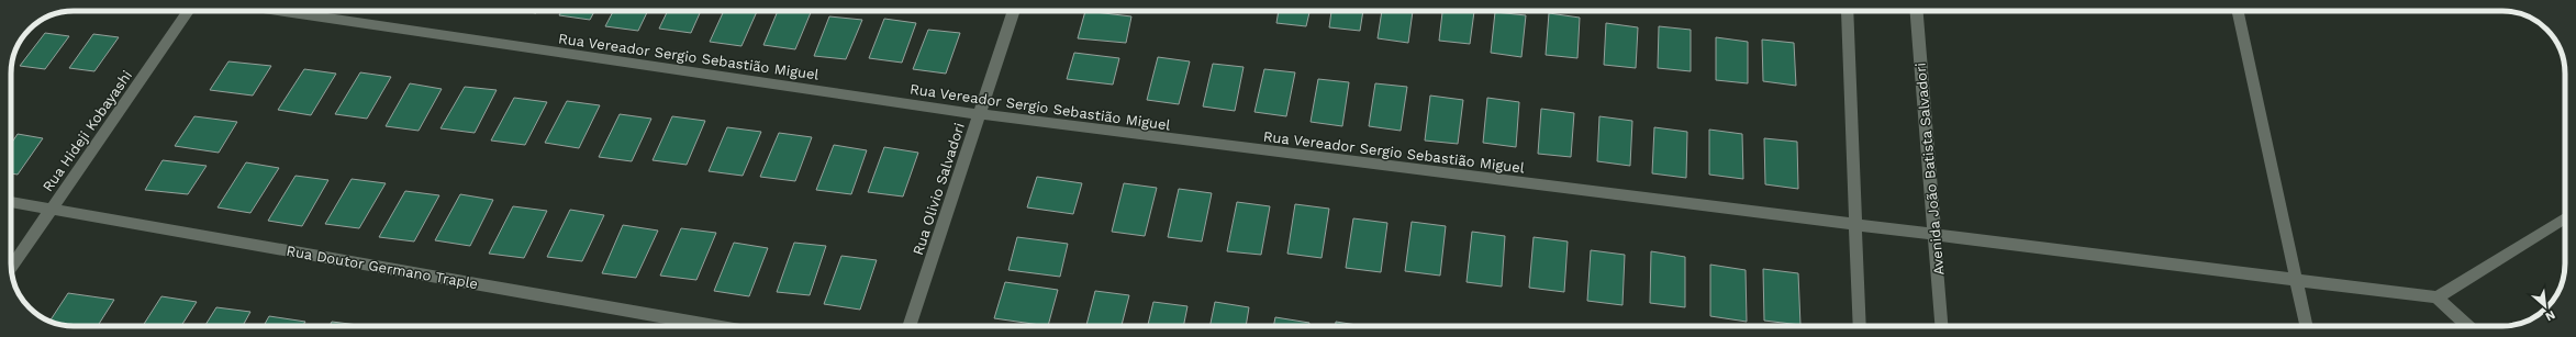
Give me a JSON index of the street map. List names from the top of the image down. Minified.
{"streets":{"street":["Rua Vereador Sergio Sebastião Miguel","Rua Hideji Kobayashi","Avenida João Batista Salvadori","Rua Olivio Salvadori","Rua Doutor Germano Traple"]},"crossings":[["Rua Vereador Sergio Sebastião Miguel","Avenida João Batista Salvadori"],["Rua Vereador Sergio Sebastião Miguel","Rua Olivio Salvadori"],["Rua Hideji Kobayashi","Rua Doutor Germano Traple"]],"north":"bottom right"}
